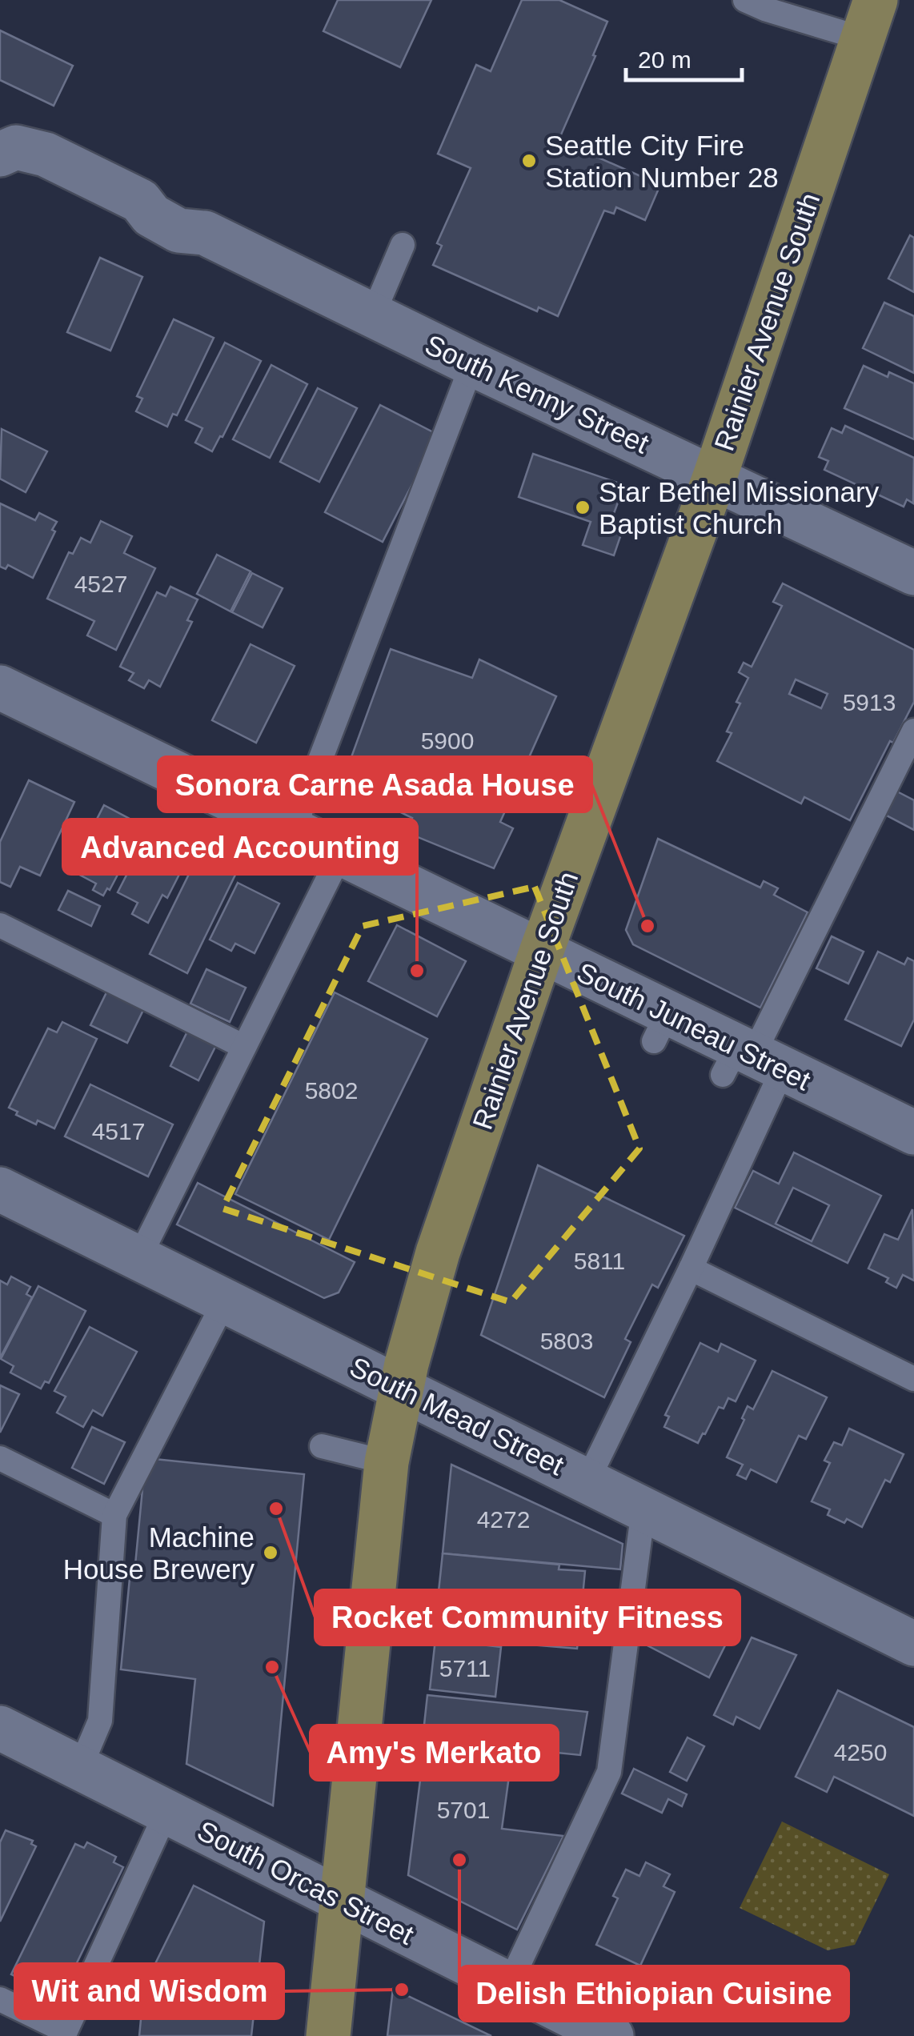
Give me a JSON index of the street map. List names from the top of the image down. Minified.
{"streets":{"main road":["Rainier Avenue South"],"street":["South Kenny Street","South Juneau Street","South Mead Street","South Orcas Street"]},"crossings":[["Rainier Avenue South","South Kenny Street"],["Rainier Avenue South","South Juneau Street"],["Rainier Avenue South","South Mead Street"],["Rainier Avenue South","South Orcas Street"]],"places":["Seattle City Fire Station Number 28","Star Bethel Missionary Baptist Church","Sonora Carne Asada House","Advanced Accounting","Rocket Community Fitness","Machine House Brewery","Amy's Merkato","Delish Ethiopian Cuisine","Wit and Wisdom"],"house_numbers":["4527","5913","5900","5802","4517","5811","5803","4272","5711","4250","5701"],"scale_bar":"20 m"}
